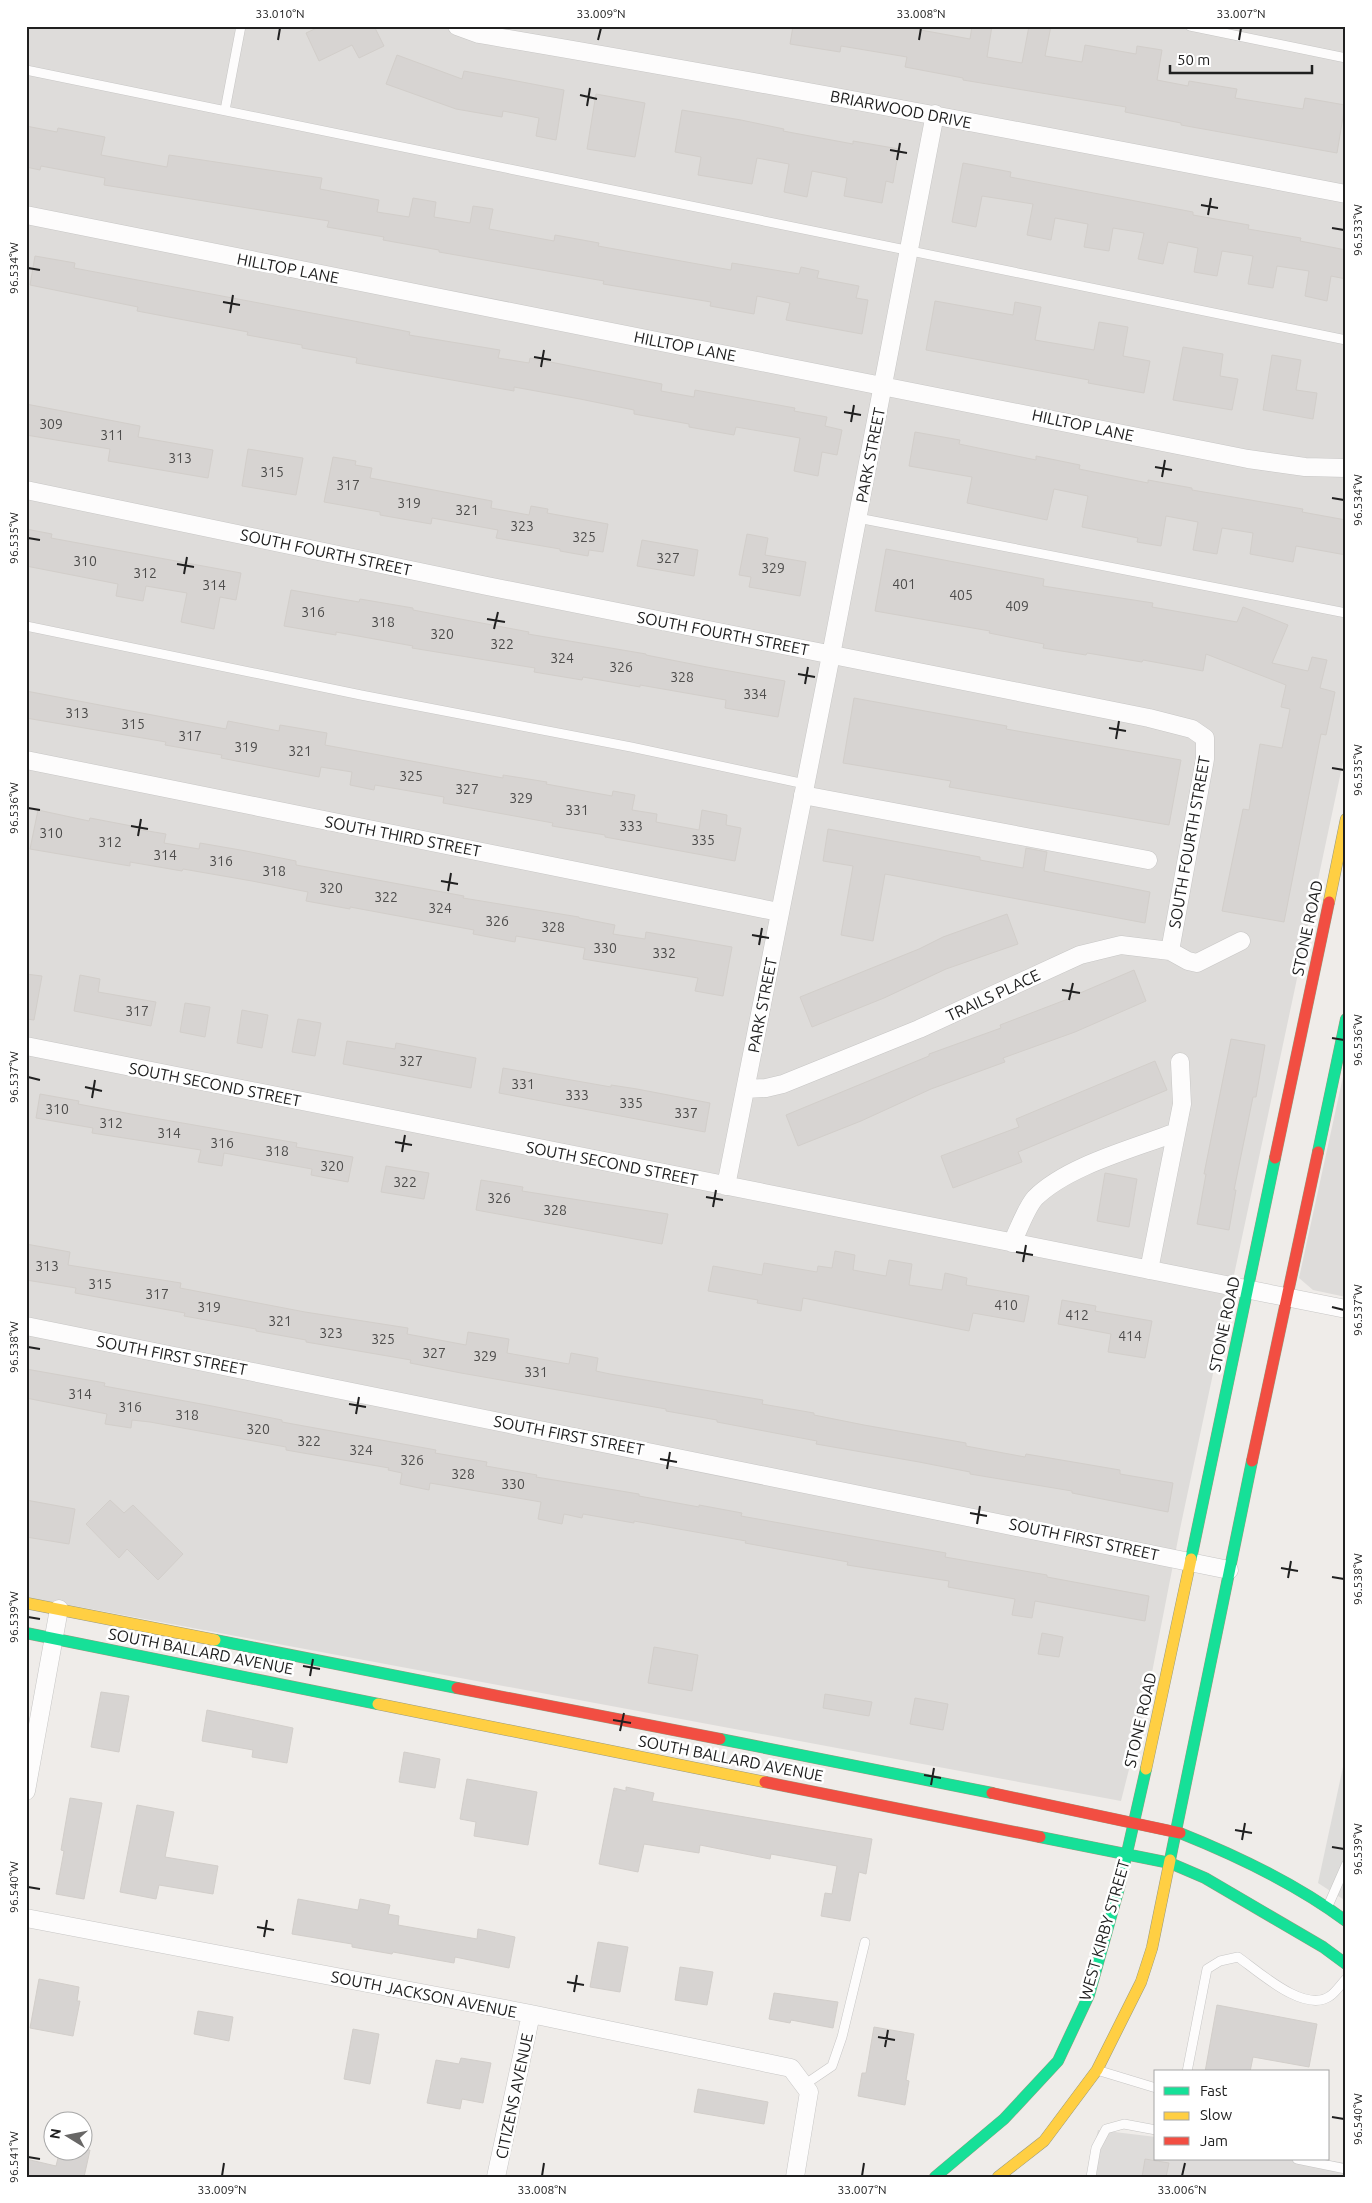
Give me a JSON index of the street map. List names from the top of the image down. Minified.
{"streets":{"main road":["STONE ROAD","SOUTH BALLARD AVENUE","WEST KIRBY STREET"],"street":["BRIARWOOD DRIVE","HILLTOP LANE","PARK STREET","SOUTH FOURTH STREET","SOUTH THIRD STREET","TRAILS PLACE","SOUTH SECOND STREET","SOUTH FIRST STREET","SOUTH JACKSON AVENUE","CITIZENS AVENUE"]},"crossings":[["BRIARWOOD DRIVE","PARK STREET"],["HILLTOP LANE","PARK STREET"],["PARK STREET","SOUTH FOURTH STREET"],["PARK STREET","SOUTH THIRD STREET"],["PARK STREET","TRAILS PLACE"],["PARK STREET","SOUTH SECOND STREET"],["SOUTH FOURTH STREET","TRAILS PLACE"],["STONE ROAD","SOUTH SECOND STREET"],["STONE ROAD","SOUTH FIRST STREET"],["STONE ROAD","SOUTH BALLARD AVENUE"],["STONE ROAD","WEST KIRBY STREET"],["SOUTH BALLARD AVENUE","WEST KIRBY STREET"],["SOUTH JACKSON AVENUE","CITIZENS AVENUE"]],"house_numbers":["309","311","313","315","317","319","321","323","325","327","310","329","312","401","314","405","409","316","318","320","322","324","326","328","334","313","315","317","319","321","325","327","329","331","333","310","335","312","314","316","318","320","322","324","326","328","330","332","317","327","331","333","335","310","337","312","314","316","318","320","322","326","328","313","315","317","410","319","412","321","323","414","325","327","329","331","314","316","318","320","322","324","326","328","330"],"legend":["Fast","Slow","Jam"],"scale_bar":"50 m","north":"left","coordinates":["33.010°N","33.009°N","33.008°N","33.007°N","96.533°W","96.534°W","96.535°W","96.536°W","96.537°W","96.538°W","96.539°W","96.540°W","96.541°W","33.006°N"]}
